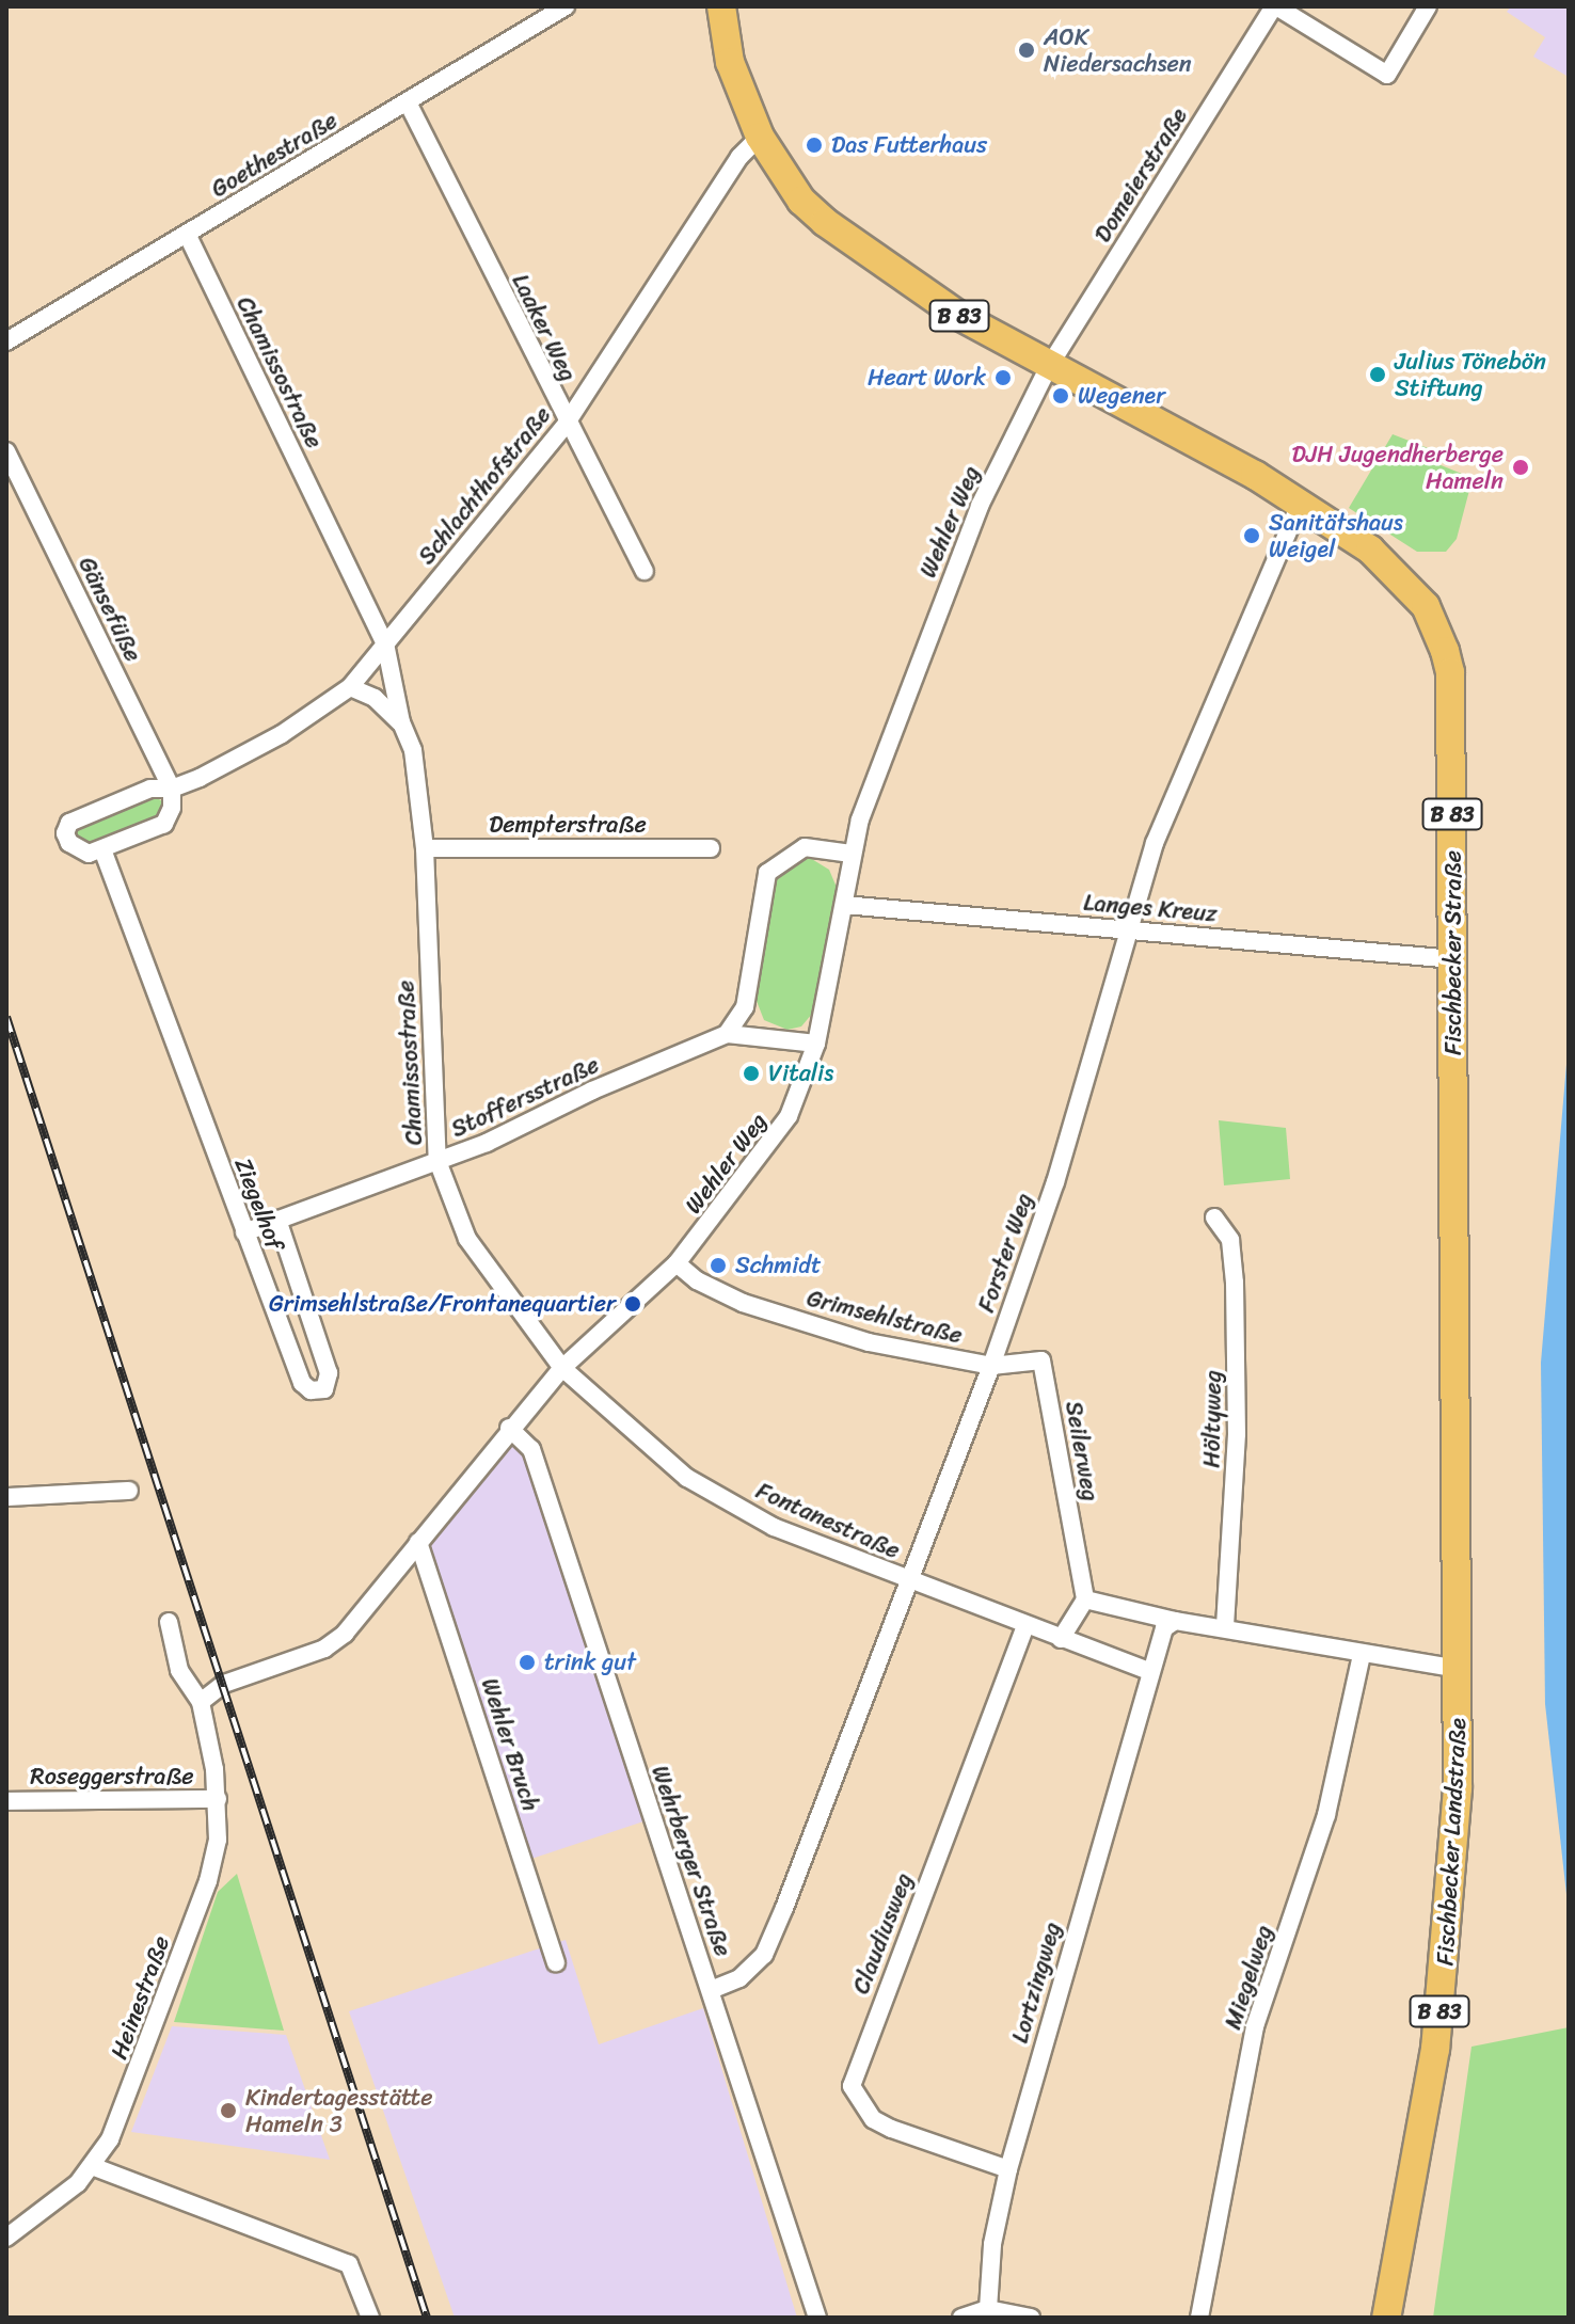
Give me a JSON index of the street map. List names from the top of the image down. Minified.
{"streets":{"main road":["B 83","Fischbecker Straße","Fischbecker Landstraße"],"street":["Goethestraße","Domeierstraße","Laaker Weg","Chamissostraße","Schlachthofstraße","Wehler Weg","Gänsefüße","Dempterstraße","Langes Kreuz","Stoffersstraße","Ziegelhof","Forster Weg","Grimsehlstraße","Höltyweg","Seilerweg","Fontanestraße","Wehler Bruch","Roseggerstraße","Wehrberger Straße","Claudiusweg","Miegelweg","Lortzingweg","Heinestraße"]},"crossings":[["Goethestraße","Laaker Weg"],["Goethestraße","Chamissostraße"],["Domeierstraße","Wehler Weg"],["Domeierstraße","Fischbecker Straße"],["B 83","Schlachthofstraße"],["B 83","Fischbecker Straße"],["Laaker Weg","Schlachthofstraße"],["Chamissostraße","Schlachthofstraße"],["Chamissostraße","Wehler Weg"],["Chamissostraße","Dempterstraße"],["Chamissostraße","Stoffersstraße"],["Chamissostraße","Fontanestraße"],["Schlachthofstraße","Gänsefüße"],["Schlachthofstraße","Fischbecker Straße"],["Wehler Weg","Langes Kreuz"],["Wehler Weg","Fischbecker Straße"],["Wehler Weg","Grimsehlstraße"],["Wehler Weg","Fontanestraße"],["Wehler Weg","Wehler Bruch"],["Wehler Weg","Wehrberger Straße"],["Wehler Weg","Heinestraße"],["Langes Kreuz","Fischbecker Straße"],["Langes Kreuz","Forster Weg"],["Fischbecker Straße","Forster Weg"],["Fischbecker Straße","Fischbecker Landstraße"],["Stoffersstraße","Ziegelhof"],["Forster Weg","Grimsehlstraße"],["Forster Weg","Seilerweg"],["Forster Weg","Fontanestraße"],["Forster Weg","Wehrberger Straße"],["Grimsehlstraße","Seilerweg"],["Fontanestraße","Claudiusweg"],["Fontanestraße","Lortzingweg"],["Roseggerstraße","Heinestraße"],["Claudiusweg","Lortzingweg"]],"places":["AOK Niedersachsen","Das Futterhaus","Julius Tönebön Stiftung","Heart Work","Wegener","DJH Jugendherberge Hameln","Sanitätshaus Weigel","Vitalis","Schmidt","Grimsehlstraße/Frontanequartier","trink gut","Kindertagesstätte Hameln 3"]}
